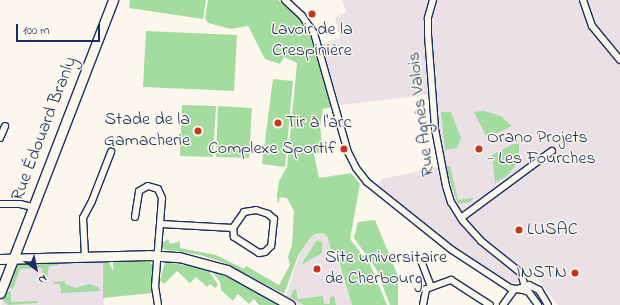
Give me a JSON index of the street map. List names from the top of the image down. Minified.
{"streets":{"street":["Rue Agnès Valois","Rue Édouard Branly"]},"places":["Lavoir de la Crespinière","Tir à l'arc","Stade de la Gamacherie","Complexe Sportif","Orano Projets - Les Fourches","LUSAC","Site universitaire de Cherbourg","INSTN"],"scale_bar":"100 m","north":"bottom right"}
